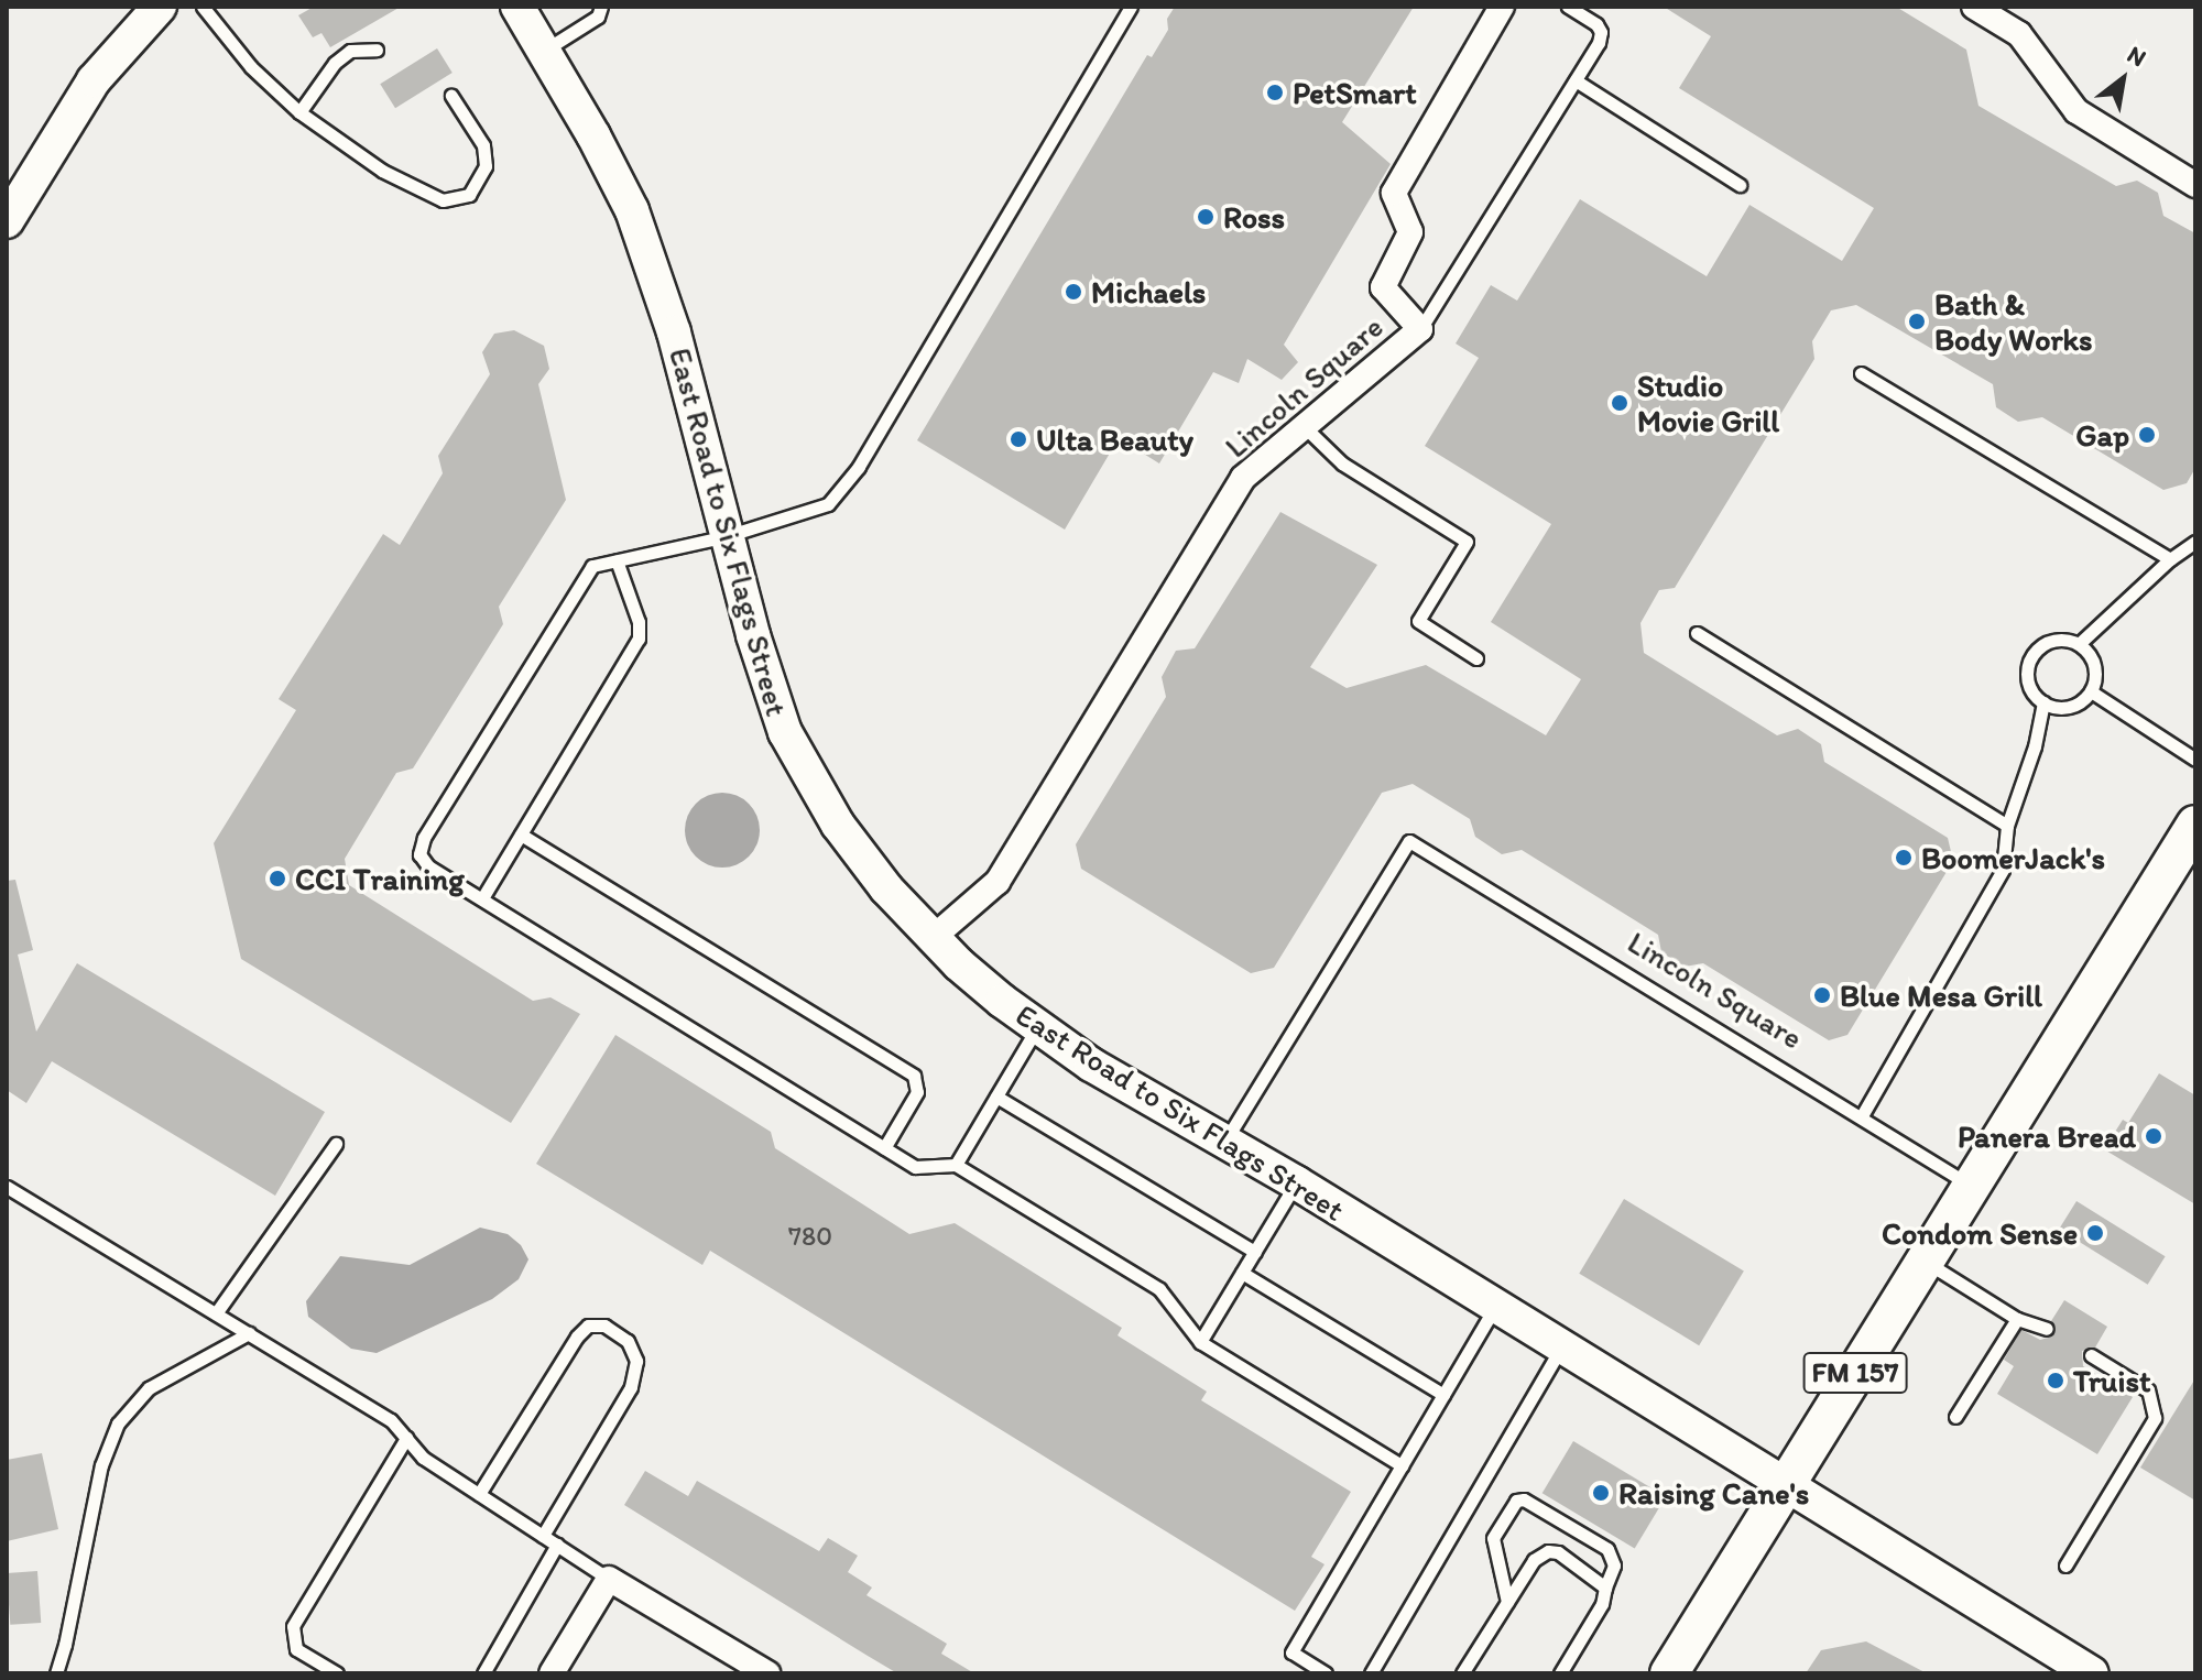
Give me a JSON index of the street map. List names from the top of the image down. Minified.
{"streets":{"main road":["FM 157"],"street":["Lincoln Square","East Road to Six Flags Street"]},"crossings":[["Lincoln Square","East Road to Six Flags Street"],["Lincoln Square","FM 157"],["East Road to Six Flags Street","FM 157"]],"places":["PetSmart","Ross","Michaels","Bath & Body Works","Studio Movie Grill","Gap","Ulta Beauty","BoomerJack's","CCI Training","Blue Mesa Grill","Panera Bread","Condom Sense","Truist","Raising Cane's"],"house_numbers":["780"],"north":"top right"}
